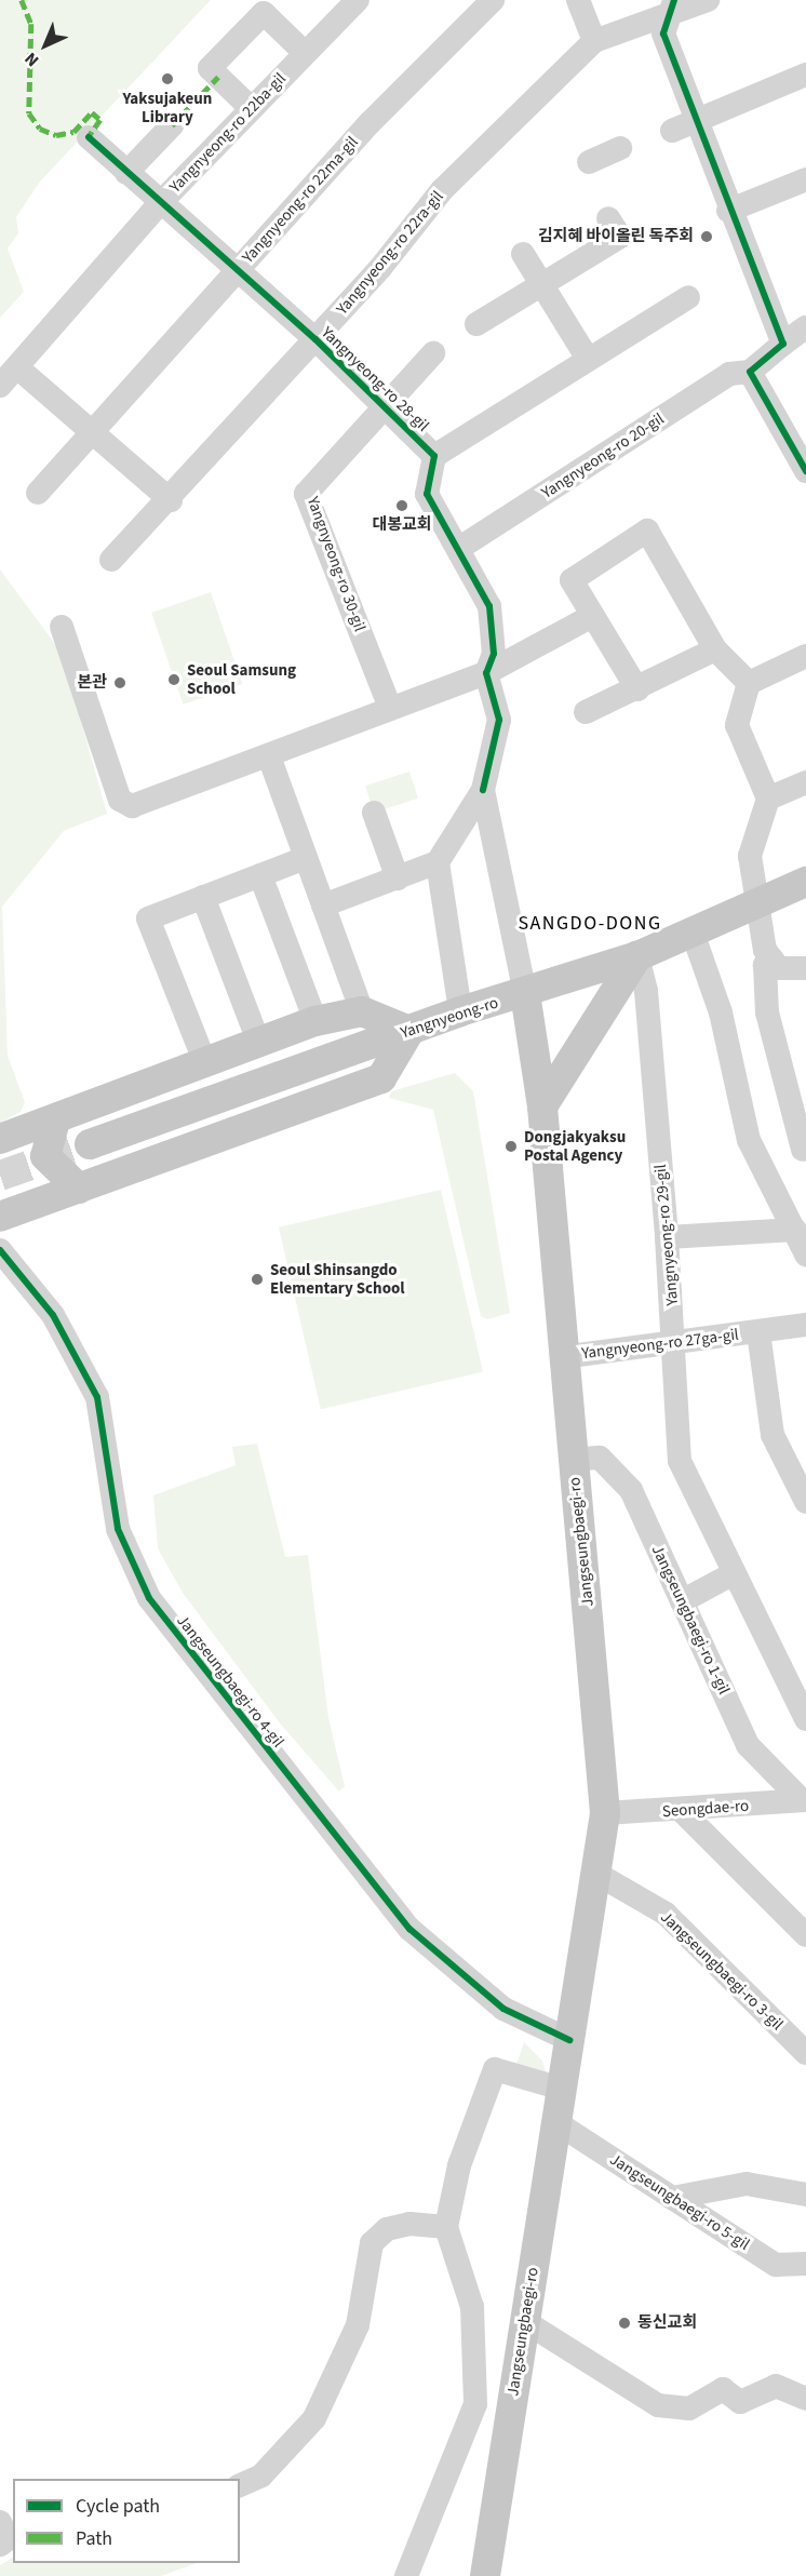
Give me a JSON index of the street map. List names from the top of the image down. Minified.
{"streets":{"main road":["Yangnyeong-ro","Jangseungbaegi-ro"],"street":["Yangnyeong-ro 22ba-gil","Yangnyeong-ro 22ma-gil","Yangnyeong-ro 22ra-gil","Yangnyeong-ro 28-gil","Yangnyeong-ro 20-gil","Yangnyeong-ro 30-gil","Yangnyeong-ro 29-gil","Yangnyeong-ro 27ga-gil","Jangseungbaegi-ro 1-gil","Jangseungbaegi-ro 4-gil","Seongdae-ro","Jangseungbaegi-ro 3-gil","Jangseungbaegi-ro 5-gil"]},"crossings":[["Yangnyeong-ro 22ba-gil","Yangnyeong-ro 28-gil"],["Yangnyeong-ro 22ma-gil","Yangnyeong-ro 28-gil"],["Yangnyeong-ro 22ra-gil","Yangnyeong-ro 28-gil"],["Yangnyeong-ro 28-gil","Yangnyeong-ro 30-gil"],["Yangnyeong-ro","Yangnyeong-ro 29-gil"],["Yangnyeong-ro","Jangseungbaegi-ro"],["Yangnyeong-ro 29-gil","Yangnyeong-ro 27ga-gil"],["Yangnyeong-ro 27ga-gil","Jangseungbaegi-ro"],["Jangseungbaegi-ro","Jangseungbaegi-ro 1-gil"],["Jangseungbaegi-ro","Jangseungbaegi-ro 4-gil"],["Jangseungbaegi-ro","Seongdae-ro"],["Jangseungbaegi-ro","Jangseungbaegi-ro 3-gil"],["Jangseungbaegi-ro","Jangseungbaegi-ro 5-gil"],["Jangseungbaegi-ro 1-gil","Seongdae-ro"]],"districts":["SANGDO-DONG"],"places":["Yaksujakeun Library","김지혜 바이올린 독주회","대봉교회","Seoul Samsung School","본관","Dongjakyaksu Postal Agency","Seoul Shinsangdo Elementary School","동신교회"],"legend":["Cycle path","Path"],"north":"bottom left"}
